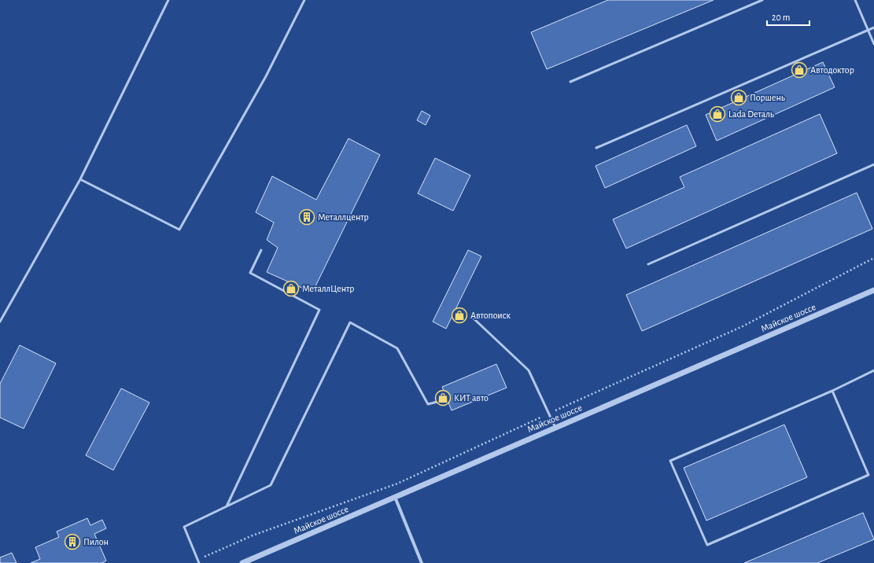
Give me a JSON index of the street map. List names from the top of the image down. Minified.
{"streets":{"street":["Майское шоссе"]},"places":{"shop":["Автодоктор","Поршень","Lada Dеталь","МеталлЦентр","Автопоиск","КИТ авто"],"building":["Металлцентр","Пилон"]},"scale_bar":"20 m"}
